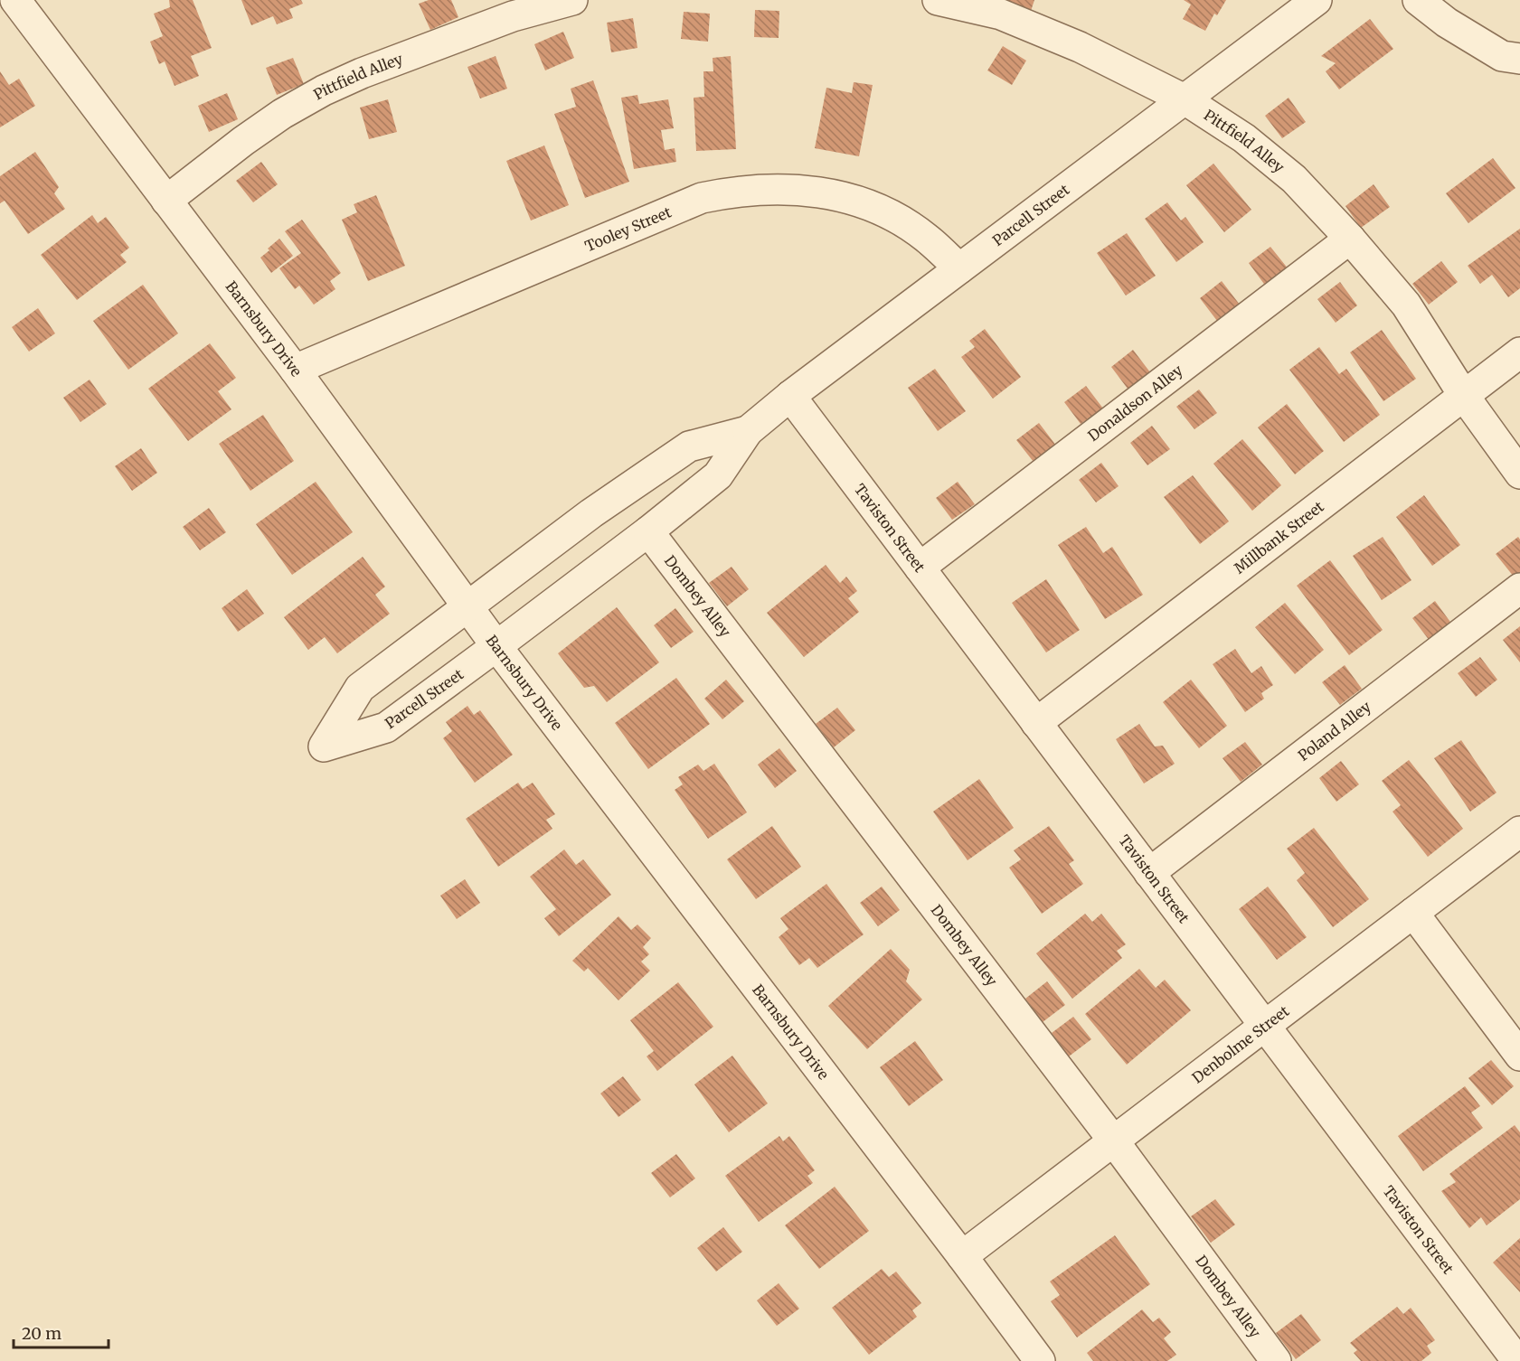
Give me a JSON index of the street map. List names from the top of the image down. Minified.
{"streets":{"street":["Pittfield Alley","Parcell Street","Tooley Street","Barnsbury Drive","Donaldson Alley","Taviston Street","Millbank Street","Dombey Alley","Poland Alley","Denbolme Street"]},"crossings":[["Pittfield Alley","Parcell Street"],["Pittfield Alley","Barnsbury Drive"],["Pittfield Alley","Donaldson Alley"],["Pittfield Alley","Millbank Street"],["Parcell Street","Tooley Street"],["Parcell Street","Barnsbury Drive"],["Parcell Street","Taviston Street"],["Parcell Street","Dombey Alley"],["Tooley Street","Barnsbury Drive"],["Barnsbury Drive","Denbolme Street"],["Donaldson Alley","Taviston Street"],["Taviston Street","Millbank Street"],["Taviston Street","Poland Alley"],["Taviston Street","Denbolme Street"],["Dombey Alley","Denbolme Street"]],"scale_bar":"20 m"}
